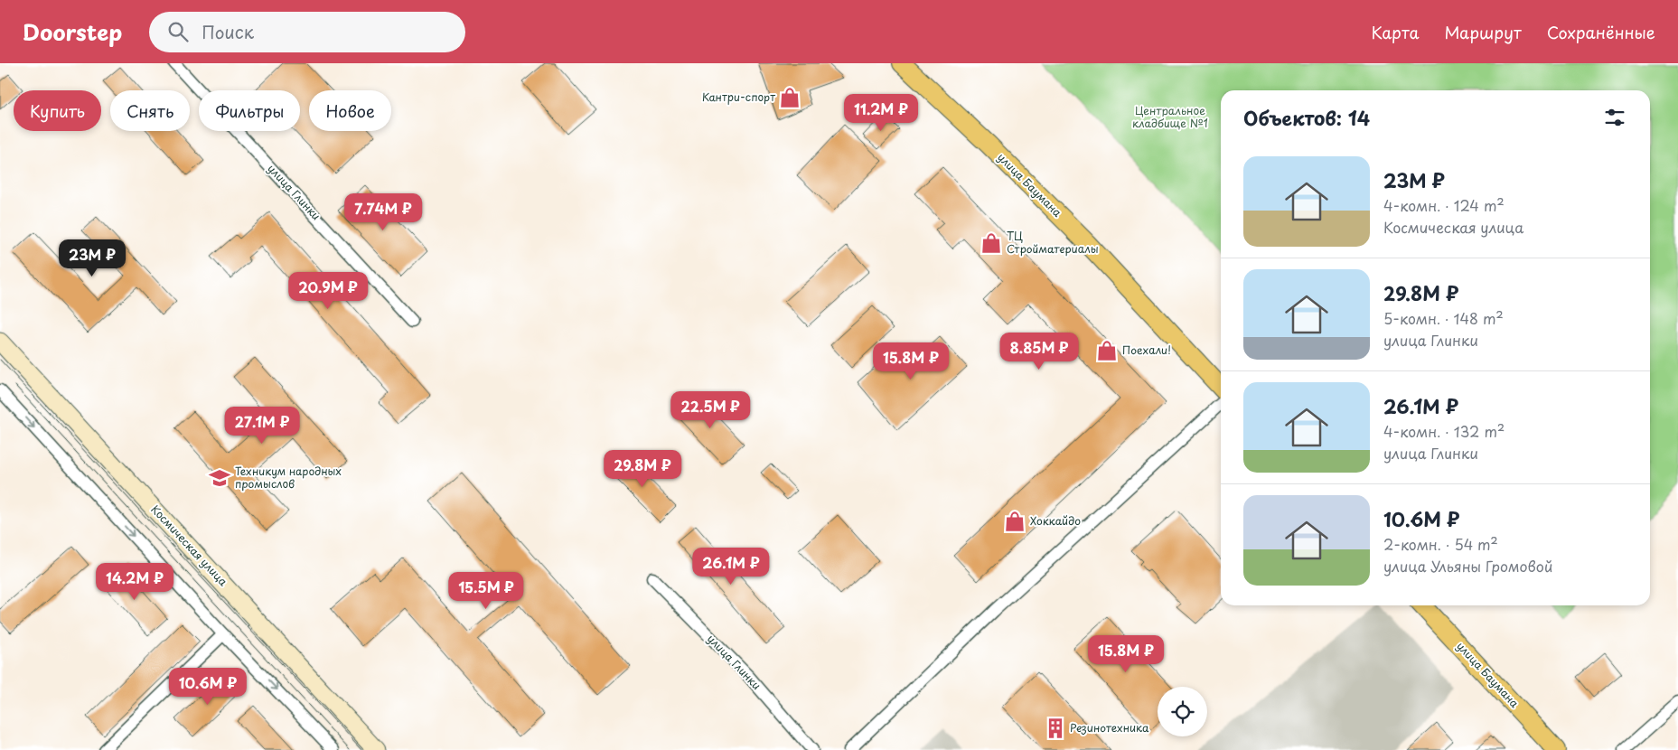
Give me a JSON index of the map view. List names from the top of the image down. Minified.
{"streets":{"main road":["улица Баумана","Космическая улица"],"street":["улица Глинки"]},"parks":["Центральное кладбище №1"],"places":{"shop":["Кантри-спорт","ТЦ Стройматериалы","Поехали!","Хоккайдо"],"school or university":["Техникум народных промыслов"],"building":["Резинотехника"]},"page":{"header":"Doorstep","search":"Поиск","nav":["Карта","Маршрут","Сохранённые"],"chip":["Купить","Снять","Фильтры","Новое"],"heading":"Объектов: 14","price":["11.2M ₽","7.74M ₽","23M ₽","20.9M ₽","8.85M ₽","15.8M ₽","22.5M ₽","27.1M ₽","29.8M ₽","26.1M ₽","14.2M ₽","15.5M ₽","15.8M ₽","10.6M ₽"],"list":[{"name":"23M ₽","note":"4-комн. · 124 m² · Космическая улица"},{"name":"29.8M ₽","note":"5-комн. · 148 m² · улица Глинки"},{"name":"26.1M ₽","note":"4-комн. · 132 m² · улица Глинки"},{"name":"10.6M ₽","note":"2-комн. · 54 m² · улица Ульяны Громовой"}]}}
